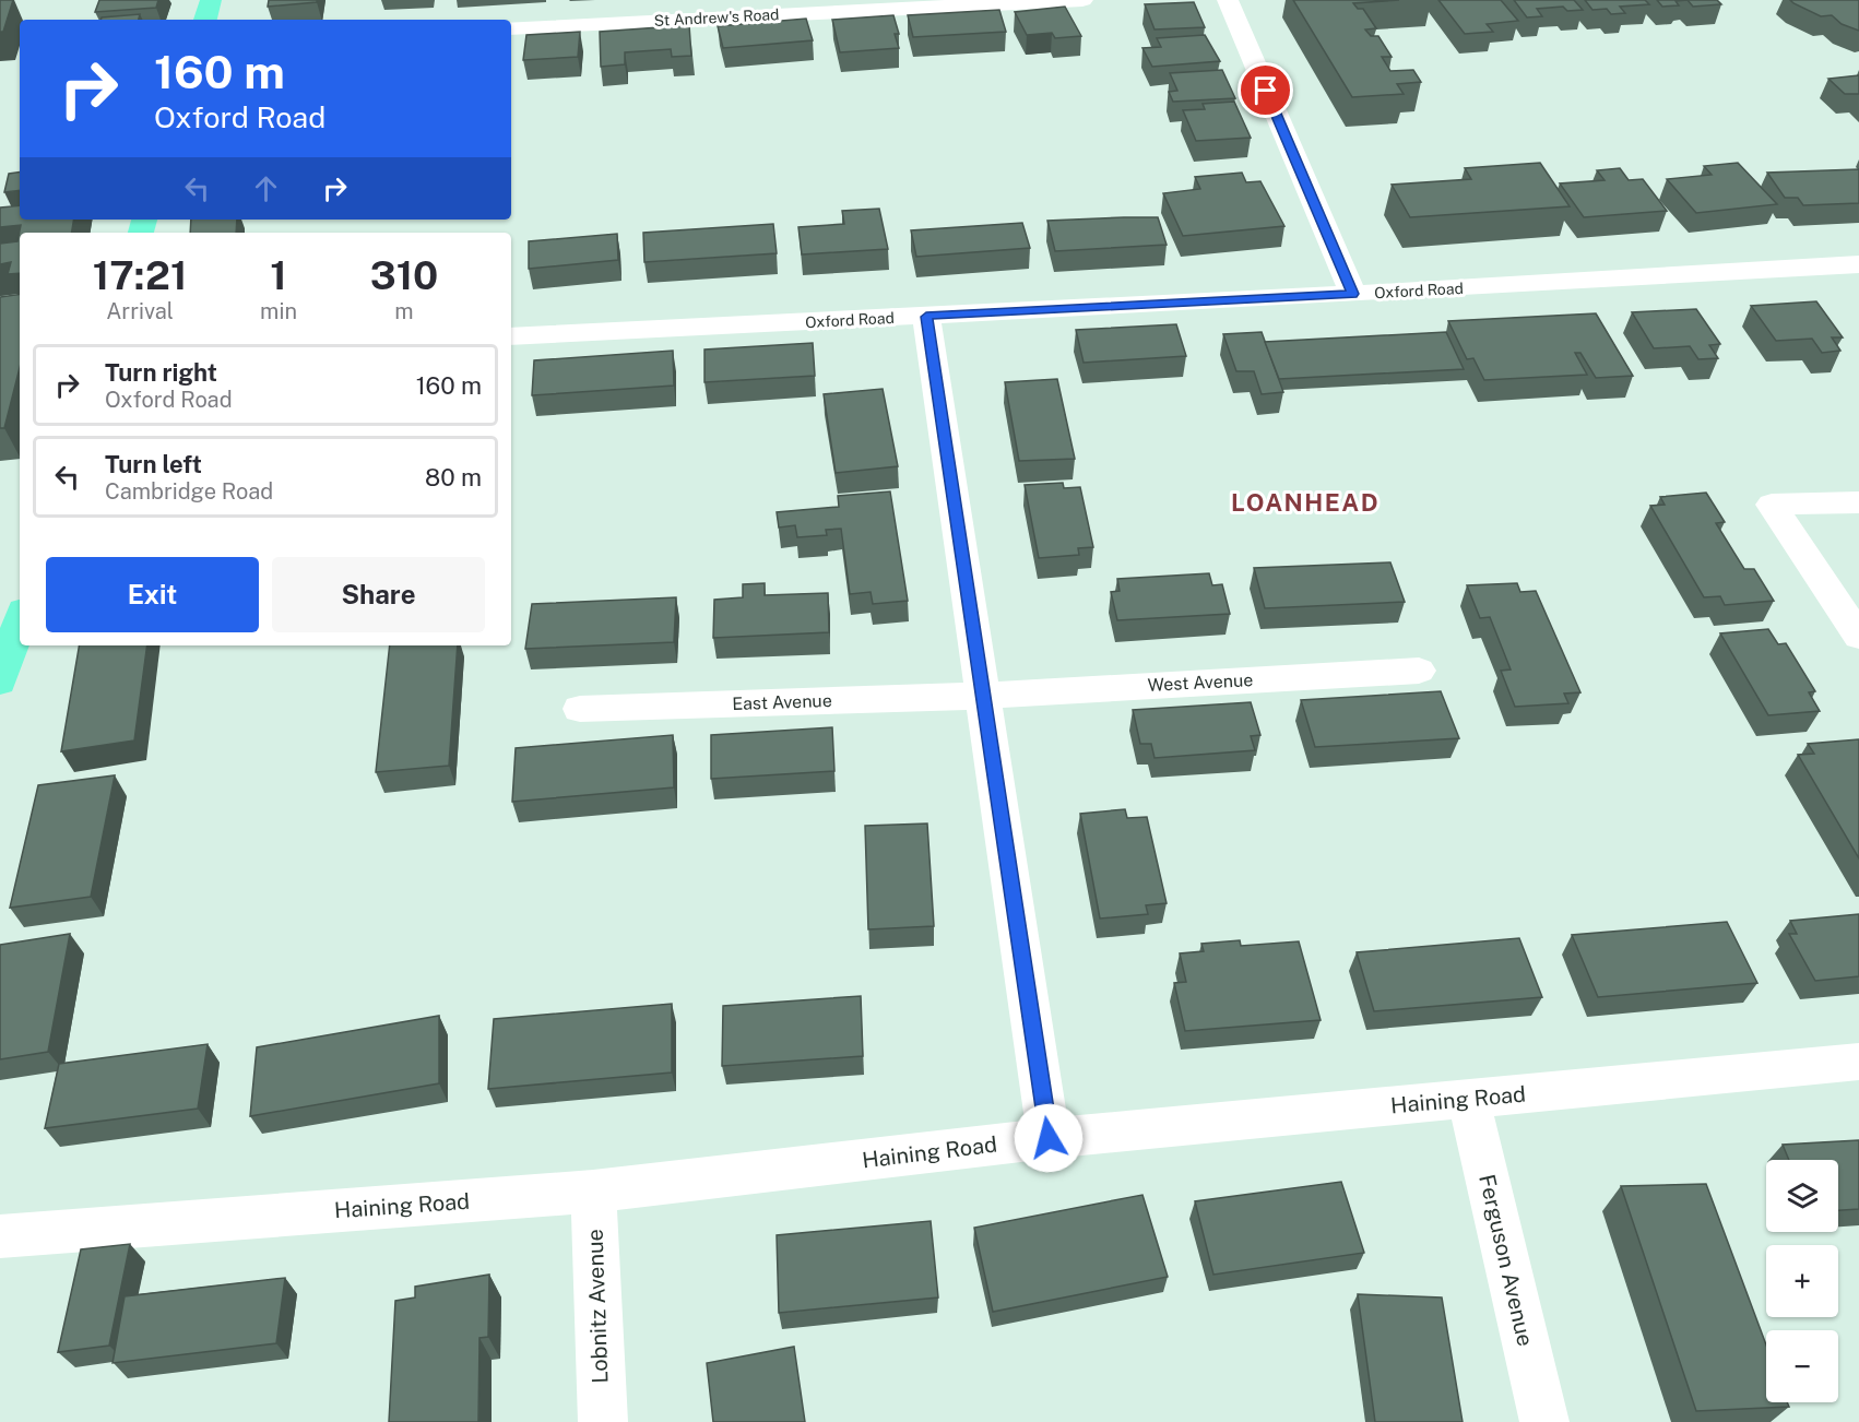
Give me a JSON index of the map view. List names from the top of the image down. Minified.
{"streets":{"street":["St Andrew's Road","Oxford Road","West Avenue","East Avenue","Haining Road","Ferguson Avenue","Lobnitz Avenue"]},"crossings":[["West Avenue","East Avenue"],["Haining Road","Ferguson Avenue"],["Haining Road","Lobnitz Avenue"]],"districts":["LOANHEAD"],"page":{"turn":["160 m","Oxford Road"],"eta":["17:21","Arrival","1","min","310","m"],"list":[{"name":"Turn right","note":"Oxford Road","value":"160 m"},{"name":"Turn left","note":"Cambridge Road","value":"80 m"}],"buttons":["Exit","Share"],"map_buttons":["+","−"]}}
